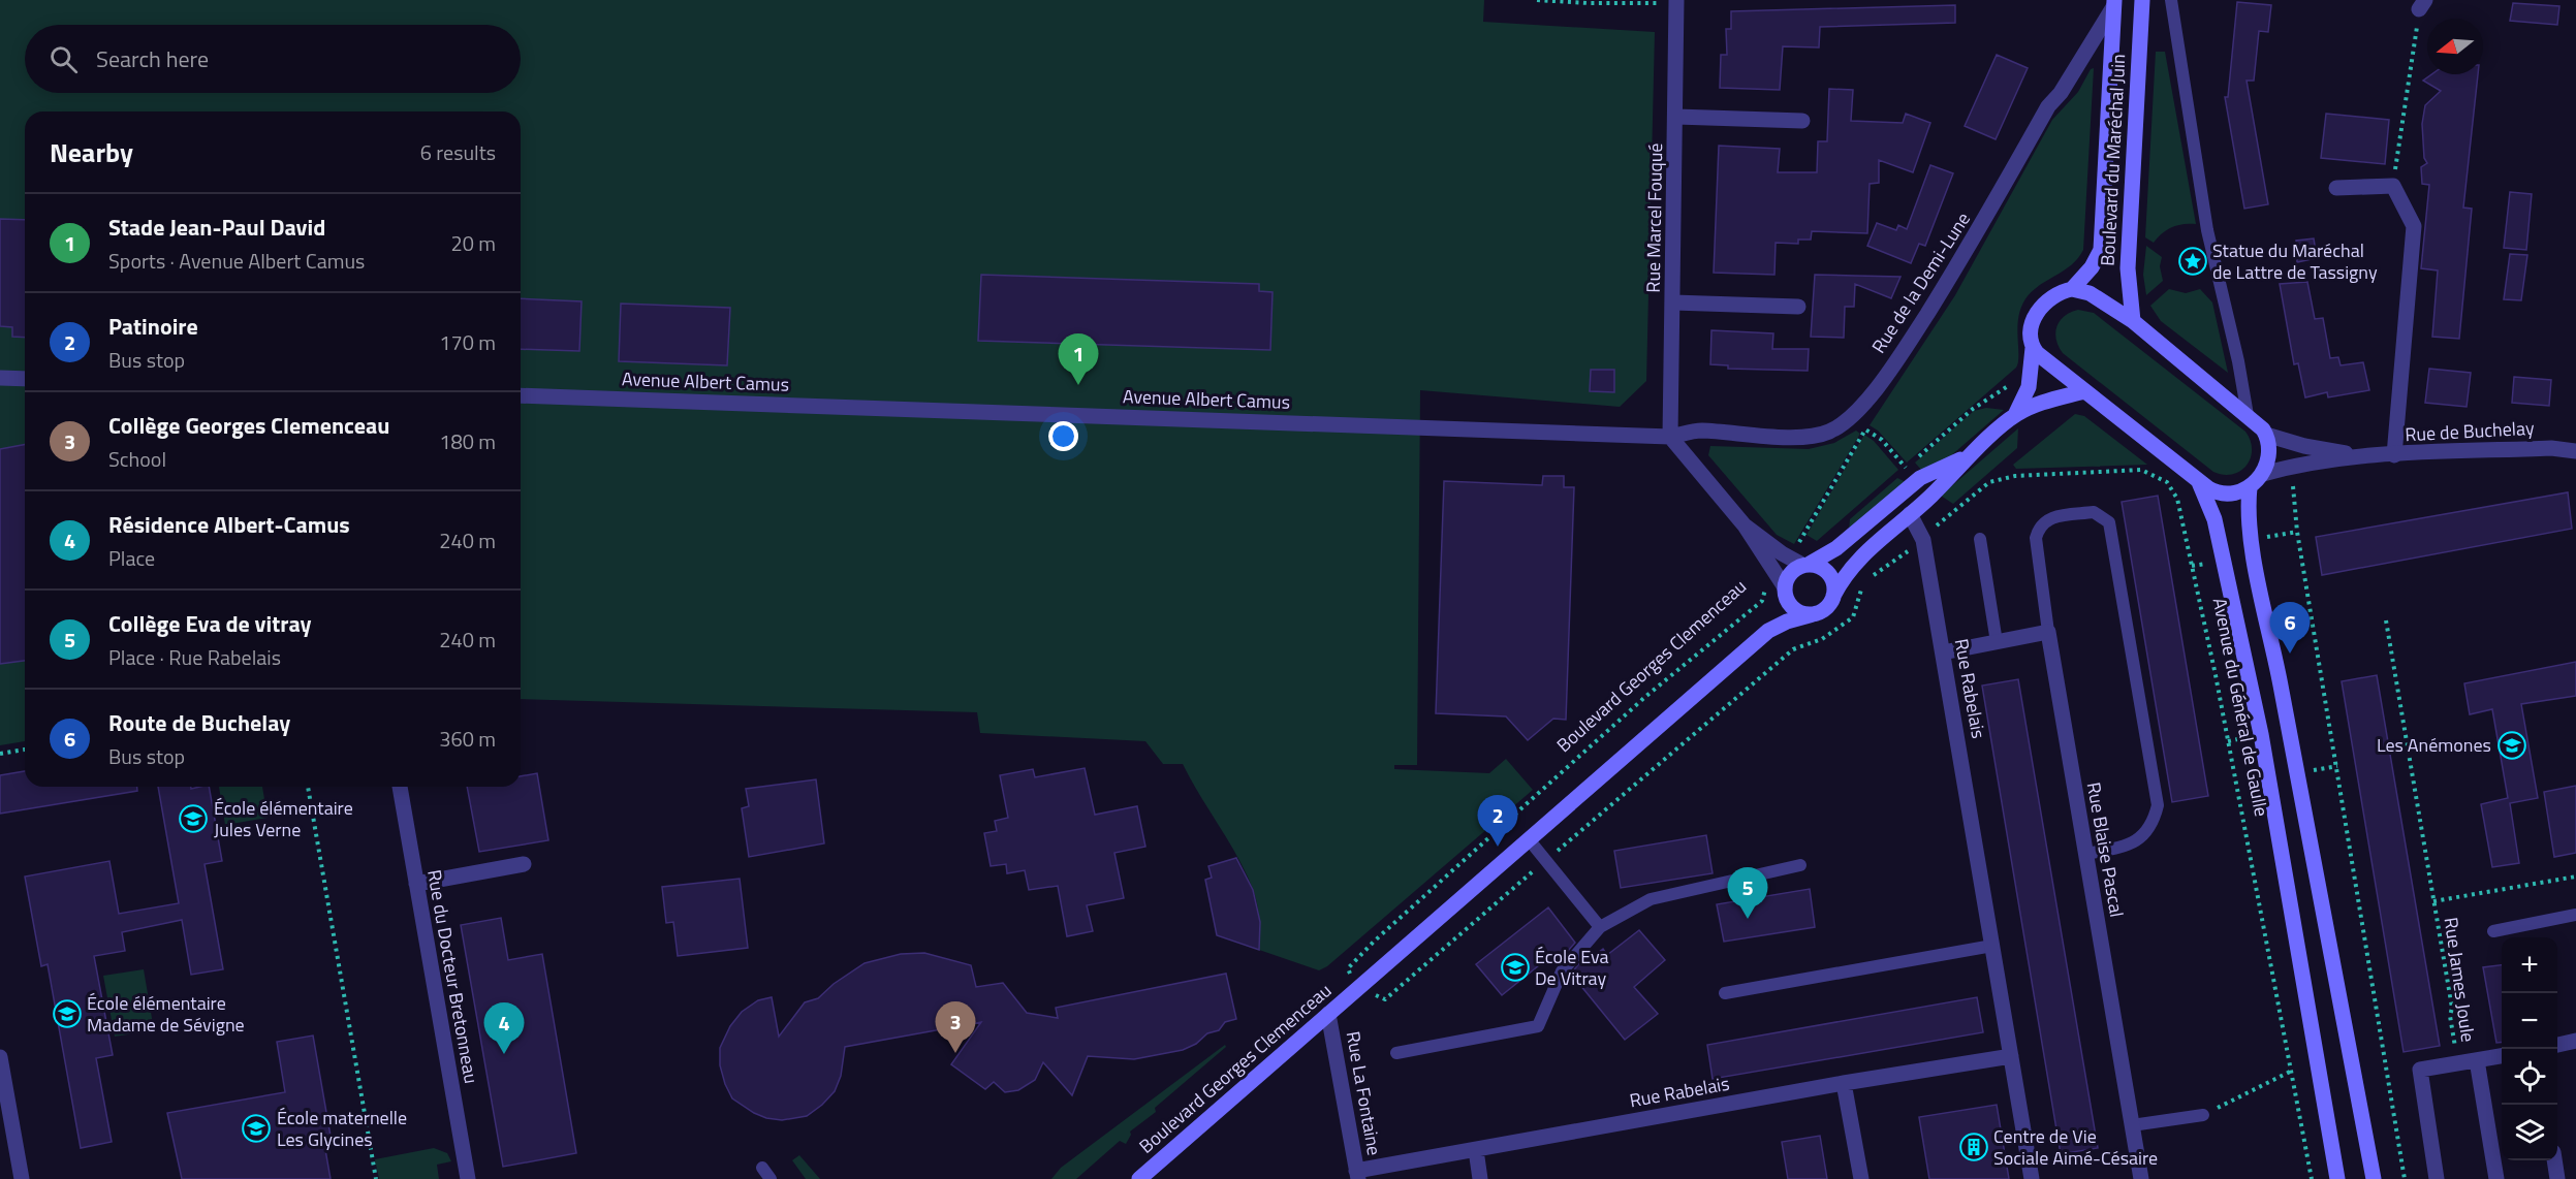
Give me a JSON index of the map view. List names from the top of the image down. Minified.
{"streets":{"main road":["Boulevard du Maréchal Juin","Boulevard Georges Clemenceau","Avenue du Général de Gaulle"],"street":["Rue Marcel Fouqué","Rue de la Demi-Lune","Avenue Albert Camus","Rue de Buchelay","Rue Rabelais","Rue Blaise Pascal","Rue du Docteur Bretonneau","Rue La Fontaine"],"path":["Rue James Joule"]},"crossings":[["Boulevard du Maréchal Juin","Rue de la Demi-Lune"],["Rue Marcel Fouqué","Rue de la Demi-Lune"],["Rue Marcel Fouqué","Avenue Albert Camus"],["Rue de la Demi-Lune","Avenue Albert Camus"],["Boulevard Georges Clemenceau","Avenue du Général de Gaulle"],["Boulevard Georges Clemenceau","Rue La Fontaine"],["Rue Rabelais","Avenue du Général de Gaulle"],["Rue Rabelais","Rue La Fontaine"]],"places":{"place":["Statue du Maréchal de Lattre de Tassigny"],"school or university":["Les Anémones","École élémentaire Jules Verne","École Eva De Vitray","École élémentaire Madame de Sévigne","École maternelle Les Glycines"],"building":["Centre de Vie Sociale Aimé-Césaire"]},"north":"left","page":{"search":"Search here","heading":["Nearby","6 results"],"list":[{"mark":"1","name":"Stade Jean-Paul David","note":"Sports · Avenue Albert Camus","value":"20 m"},{"mark":"2","name":"Patinoire","note":"Bus stop","value":"170 m"},{"mark":"3","name":"Collège Georges Clemenceau","note":"School","value":"180 m"},{"mark":"4","name":"Résidence Albert-Camus","note":"Place","value":"240 m"},{"mark":"5","name":"Collège Eva de vitray","note":"Place · Rue Rabelais","value":"240 m"},{"mark":"6","name":"Route de Buchelay","note":"Bus stop","value":"360 m"}],"pins":["1","6","2","5","3","4"],"map_buttons":["+","−"]}}
